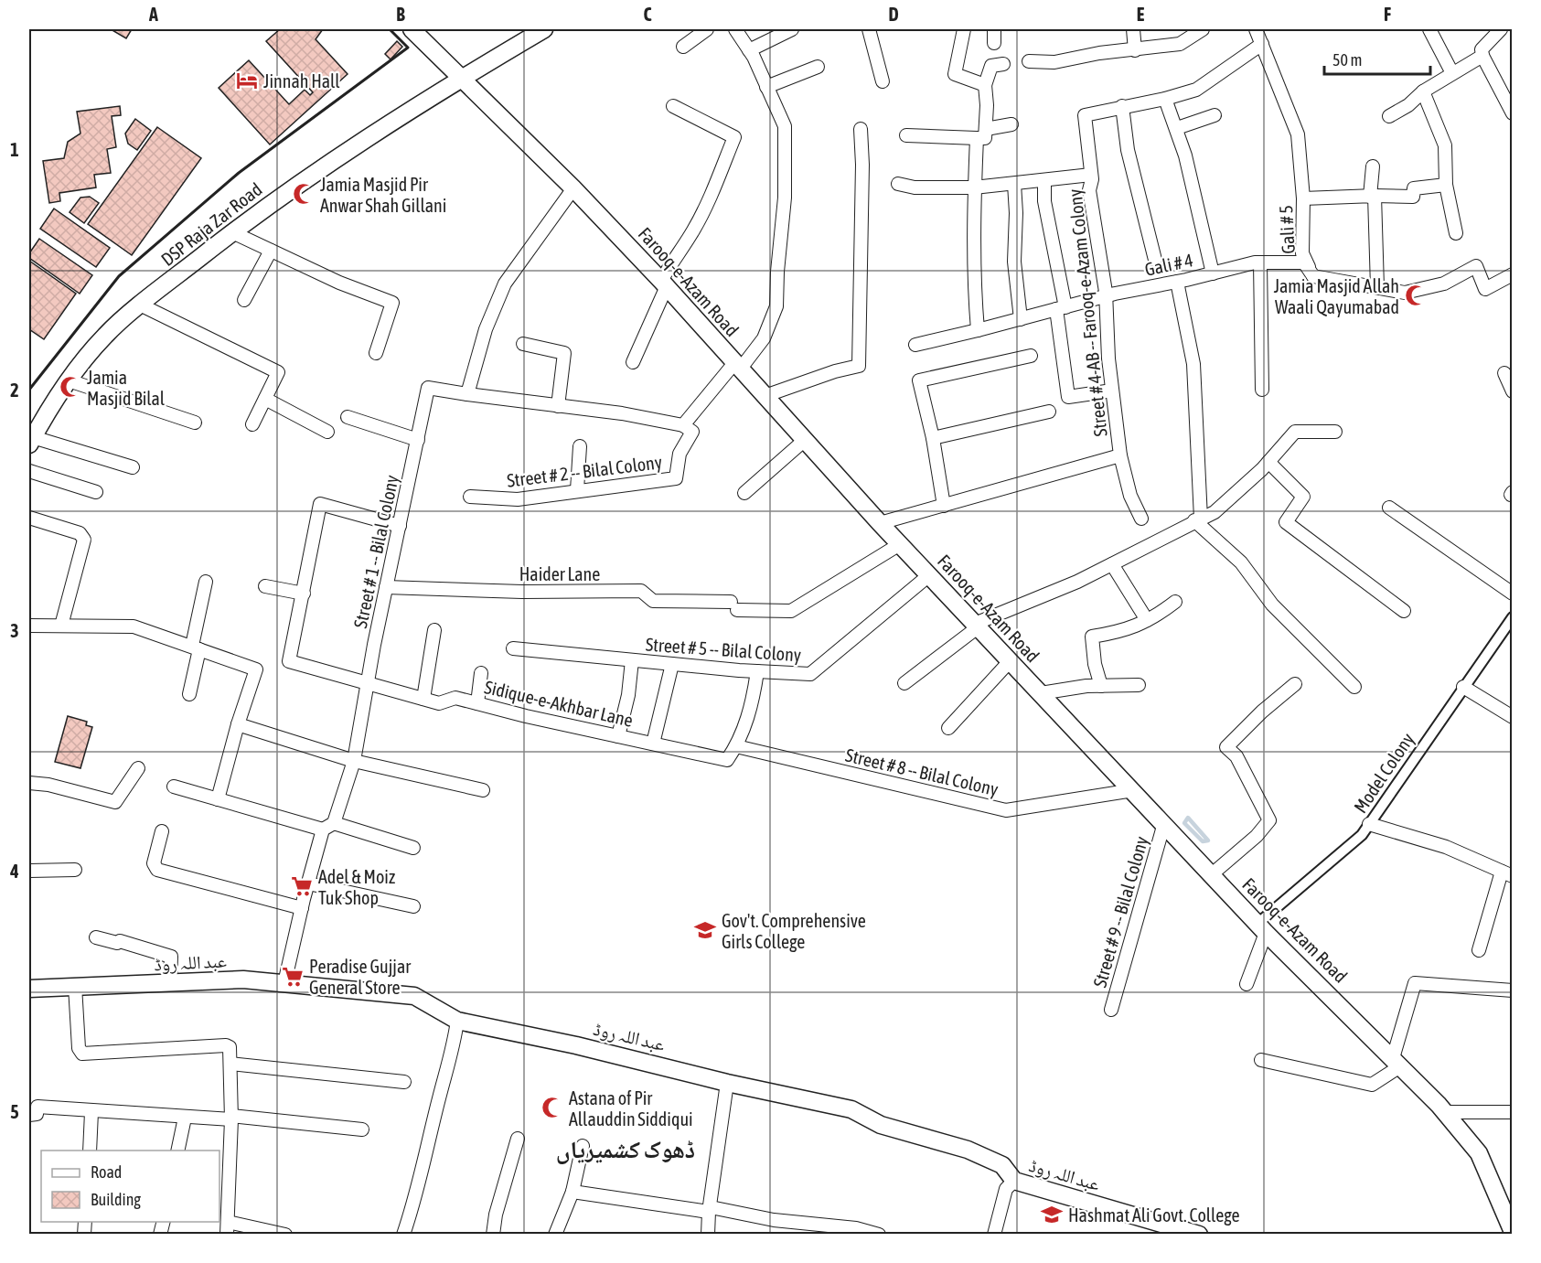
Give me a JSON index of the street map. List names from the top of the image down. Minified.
{"streets":{"street":["DSP Raja Zar Road","Gali # 5","Gali # 4","Farooq-e-Azam Road","Street # 4-AB -- Farooq-e-Azam Colony","Street # 2 -- Bilal Colony","Street # 1 -- Bilal Colony","Haider Lane","Street # 5 -- Bilal Colony","Sidique-e-Akhbar Lane","Street # 8 -- Bilal Colony","Model Colony","Street # 9 -- Bilal Colony","عبد اللہ روڈ"]},"crossings":[["DSP Raja Zar Road","Farooq-e-Azam Road"],["Gali # 5","Gali # 4"],["Gali # 4","Street # 4-AB -- Farooq-e-Azam Colony"],["Farooq-e-Azam Road","Street # 4-AB -- Farooq-e-Azam Colony"],["Farooq-e-Azam Road","Haider Lane"],["Farooq-e-Azam Road","Street # 5 -- Bilal Colony"],["Farooq-e-Azam Road","Street # 8 -- Bilal Colony"],["Farooq-e-Azam Road","Model Colony"],["Farooq-e-Azam Road","Street # 9 -- Bilal Colony"],["Street # 1 -- Bilal Colony","Haider Lane"],["Street # 1 -- Bilal Colony","Sidique-e-Akhbar Lane"],["Street # 1 -- Bilal Colony","عبد اللہ روڈ"],["Sidique-e-Akhbar Lane","Street # 8 -- Bilal Colony"]],"districts":["ڈھوک کشمیریاں"],"places":{"hotel":["Jinnah Hall"],"mosque":["Jamia Masjid Pir Anwar Shah Gillani","Jamia Masjid Allah Waali Qayumabad","Jamia Masjid Bilal","Astana of Pir Allauddin Siddiqui"],"supermarket":["Adel & Moiz Tuk Shop","Peradise Gujjar General Store"],"school or university":["Gov't. Comprehensive Girls College","Hashmat Ali Govt. College"]},"legend":["Road","Building"],"scale_bar":"50 m","grid":{"columns":["A","B","C","D","E","F"],"rows":["1","2","3","4","5"]}}
